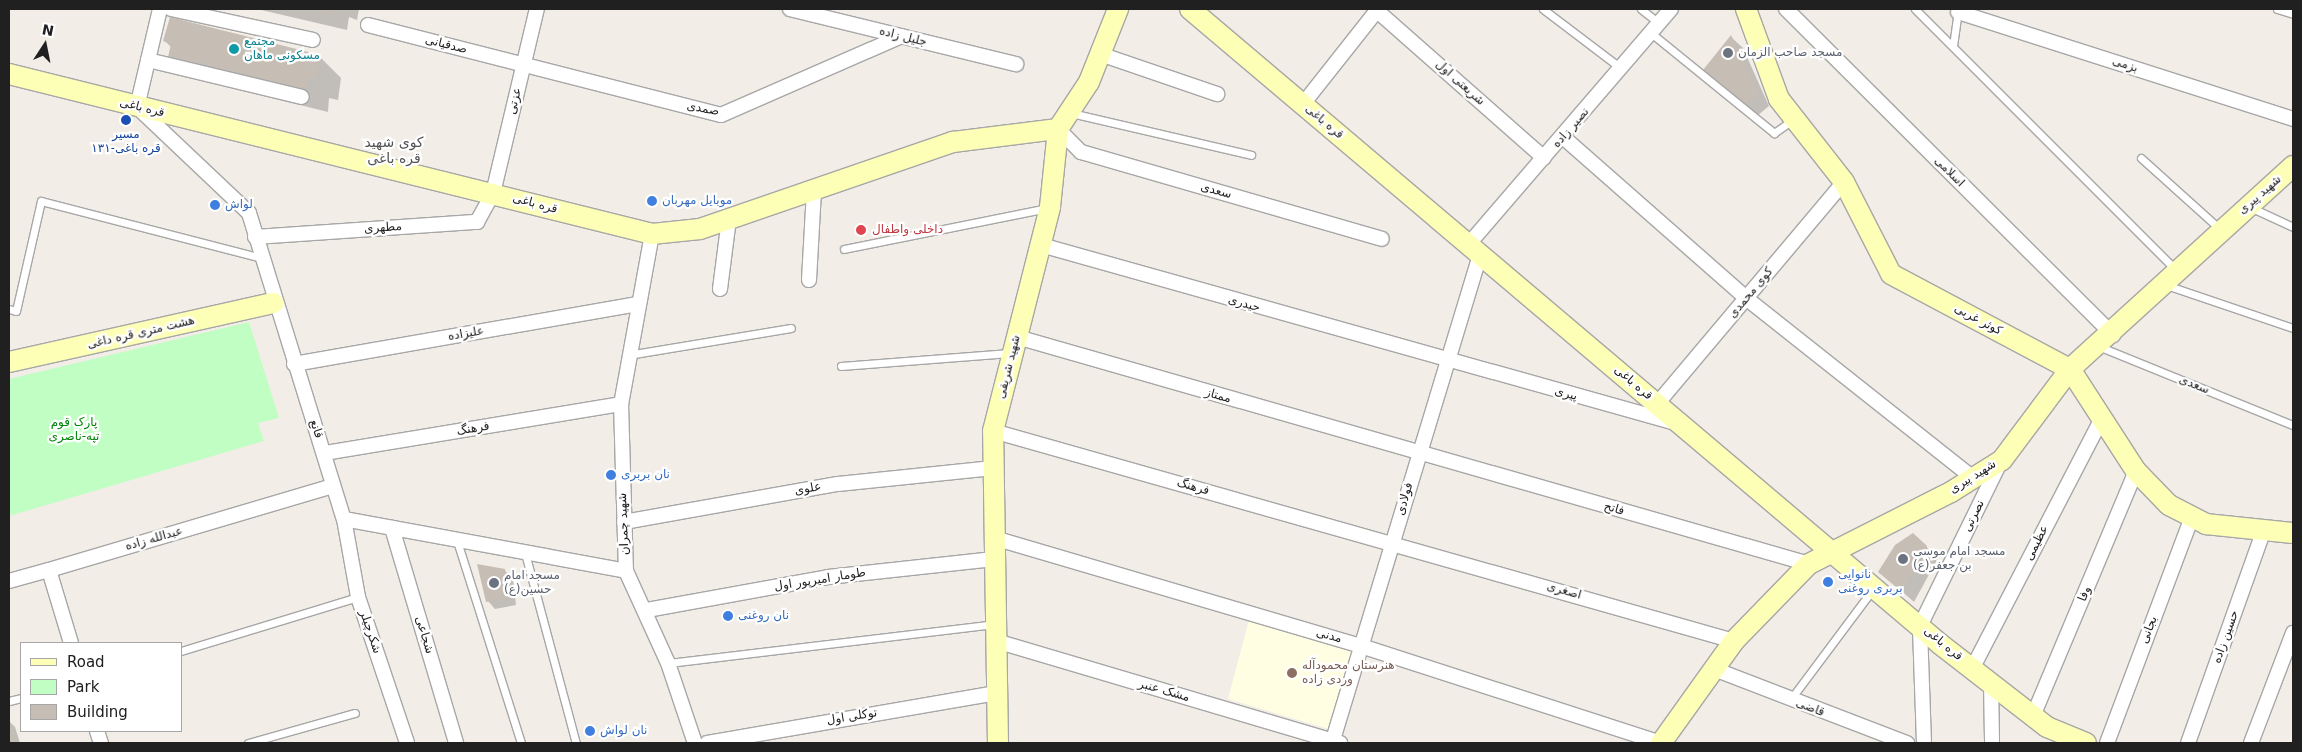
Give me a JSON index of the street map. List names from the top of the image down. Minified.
{"streets":{"street":["جلیل زاده","صدقیانی","بزمی","شریعتی اول","عزتی","قره باغی","صمدی","نصیر زاده","اسلامی","سعدی","شهید پیری","مطهری","کوی محمدی","حیدری","کوثر غربی","هشت متری قره داغی","علیزاده","شهید شریفى","پیری","ممتاز","قانع","فرهنگ","علوی","فولادی","فاتح","نصرتی","شهید چمران","عبدالله زاده","عظیمی","طومار امیرپور اول","اصغری","وفا","بجانی","شکرچیلر","شجاعی","مدنی","حسین زاده","مشک عنبر","قاضی","توکلی اول"]},"crossings":[["جلیل زاده","صمدی"],["صدقیانی","عزتی"],["صدقیانی","صمدی"],["شریعتی اول","نصیر زاده"],["عزتی","قره باغی"],["عزتی","صمدی"],["عزتی","مطهری"],["قره باغی","نصیر زاده"],["قره باغی","سعدی"],["قره باغی","شهید پیری"],["قره باغی","مطهری"],["قره باغی","کوی محمدی"],["قره باغی","شهید شریفى"],["قره باغی","پیری"],["قره باغی","قانع"],["قره باغی","فولادی"],["قره باغی","نصرتی"],["قره باغی","شهید چمران"],["قره باغی","عظیمی"],["قره باغی","وفا"],["نصیر زاده","فولادی"],["اسلامی","شهید پیری"],["سعدی","شهید پیری"],["سعدی","شهید شریفى"],["شهید پیری","کوثر غربی"],["شهید پیری","فاتح"],["شهید پیری","نصرتی"],["شهید پیری","اصغری"],["شهید پیری","مدنی"],["شهید پیری","قاضی"],["مطهری","قانع"],["کوی محمدی","کوثر غربی"],["حیدری","شهید شریفى"],["حیدری","پیری"],["حیدری","فولادی"],["کوثر غربی","عظیمی"],["کوثر غربی","وفا"],["کوثر غربی","بجانی"],["کوثر غربی","حسین زاده"],["هشت متری قره داغی","قانع"],["علیزاده","قانع"],["علیزاده","شهید چمران"],["شهید شریفى","ممتاز"],["شهید شریفى","فرهنگ"],["شهید شریفى","علوی"],["شهید شریفى","طومار امیرپور اول"],["شهید شریفى","مدنی"],["شهید شریفى","مشک عنبر"],["شهید شریفى","توکلی اول"],["پیری","فولادی"],["ممتاز","فولادی"],["ممتاز","فاتح"],["قانع","فرهنگ"],["قانع","عبدالله زاده"],["قانع","شکرچیلر"],["فرهنگ","فولادی"],["فرهنگ","شهید چمران"],["فرهنگ","اصغری"],["علوی","شهید چمران"],["فولادی","فاتح"],["فولادی","اصغری"],["فولادی","مدنی"],["فولادی","مشک عنبر"],["شهید چمران","طومار امیرپور اول"]],"districts":["کوی شهید قره باغی"],"parks":["پارک قوم تپه-ناصری"],"places":["مجتمع مسکونی ماهان","مسجد صاحب الزمان","مسیر ۱۳۱-قره باغی","موبایل مهربان","لواش","داخلی واطفال","نان بربری","مسجد امام موسی بن جعفر(ع)","نانوایی بربری روغنی","مسجد امام حسین(ع)","نان روغنی","هنرستان محمودآله وردی زاده","نان لواش"],"legend":["Road","Park","Building"],"north":"top"}
